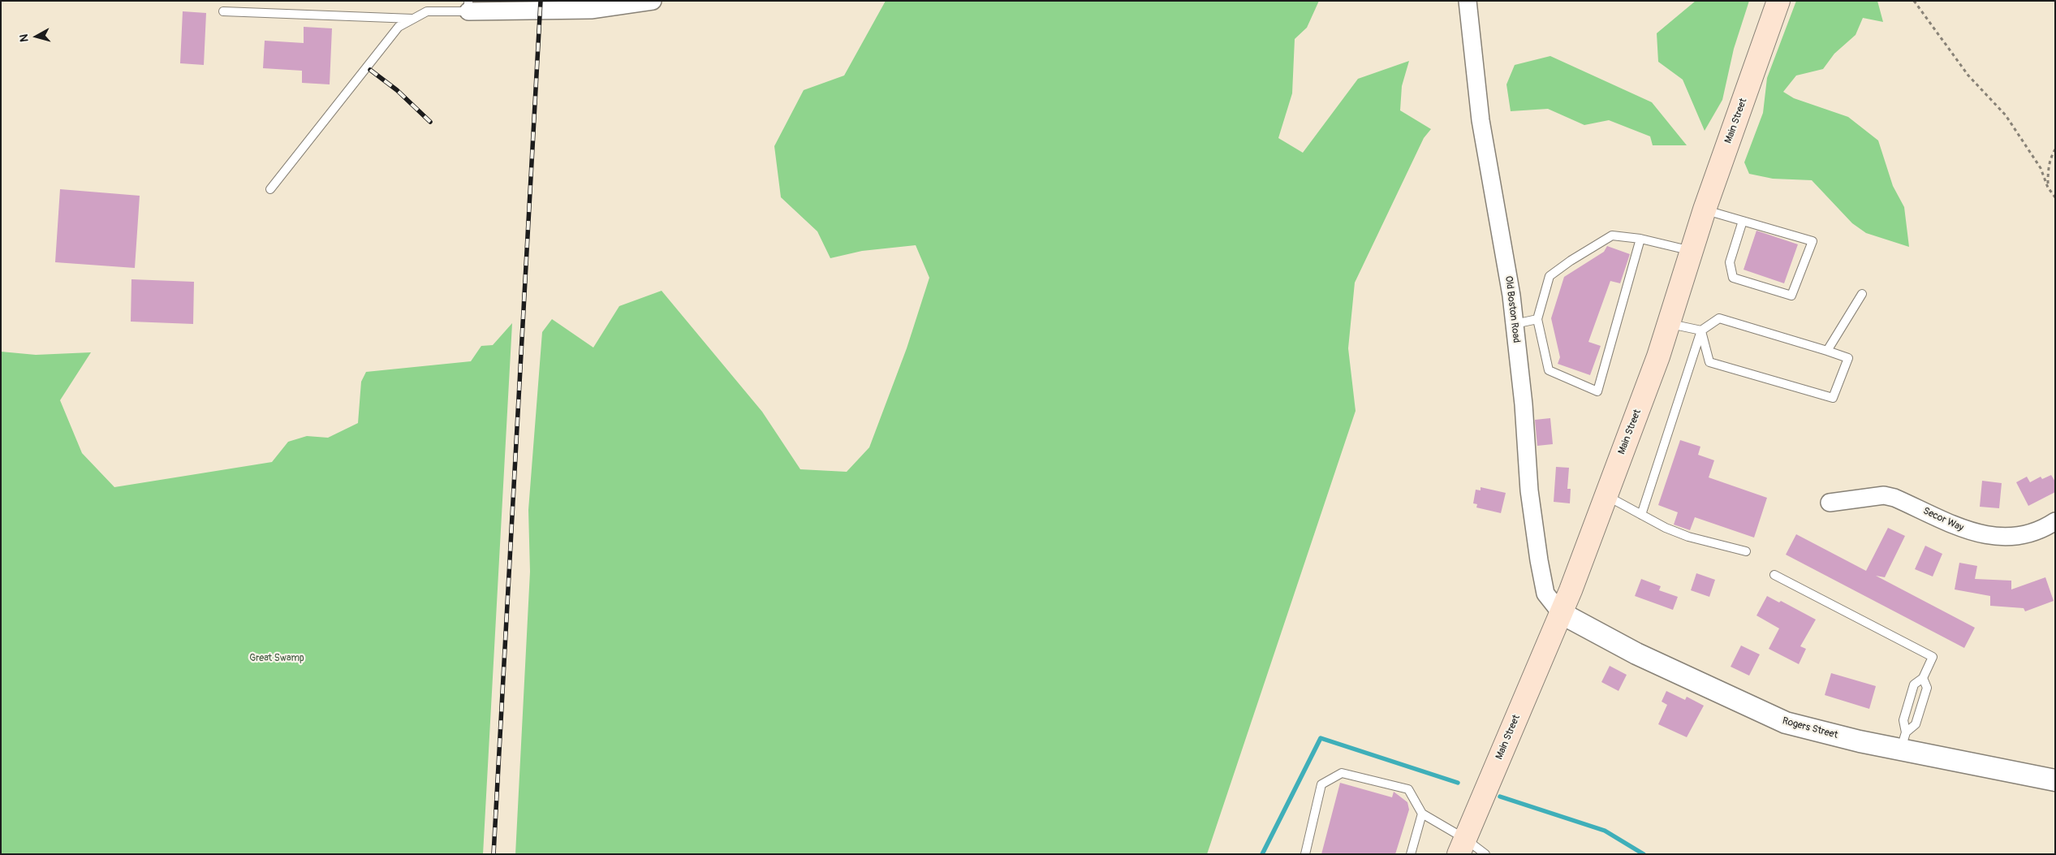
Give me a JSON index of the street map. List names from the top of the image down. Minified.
{"streets":{"main road":["Main Street"],"street":["Old Boston Road","Secor Way","Rogers Street"]},"crossings":[["Main Street","Old Boston Road"],["Main Street","Rogers Street"],["Old Boston Road","Rogers Street"]],"parks":["Great Swamp"],"north":"left"}
